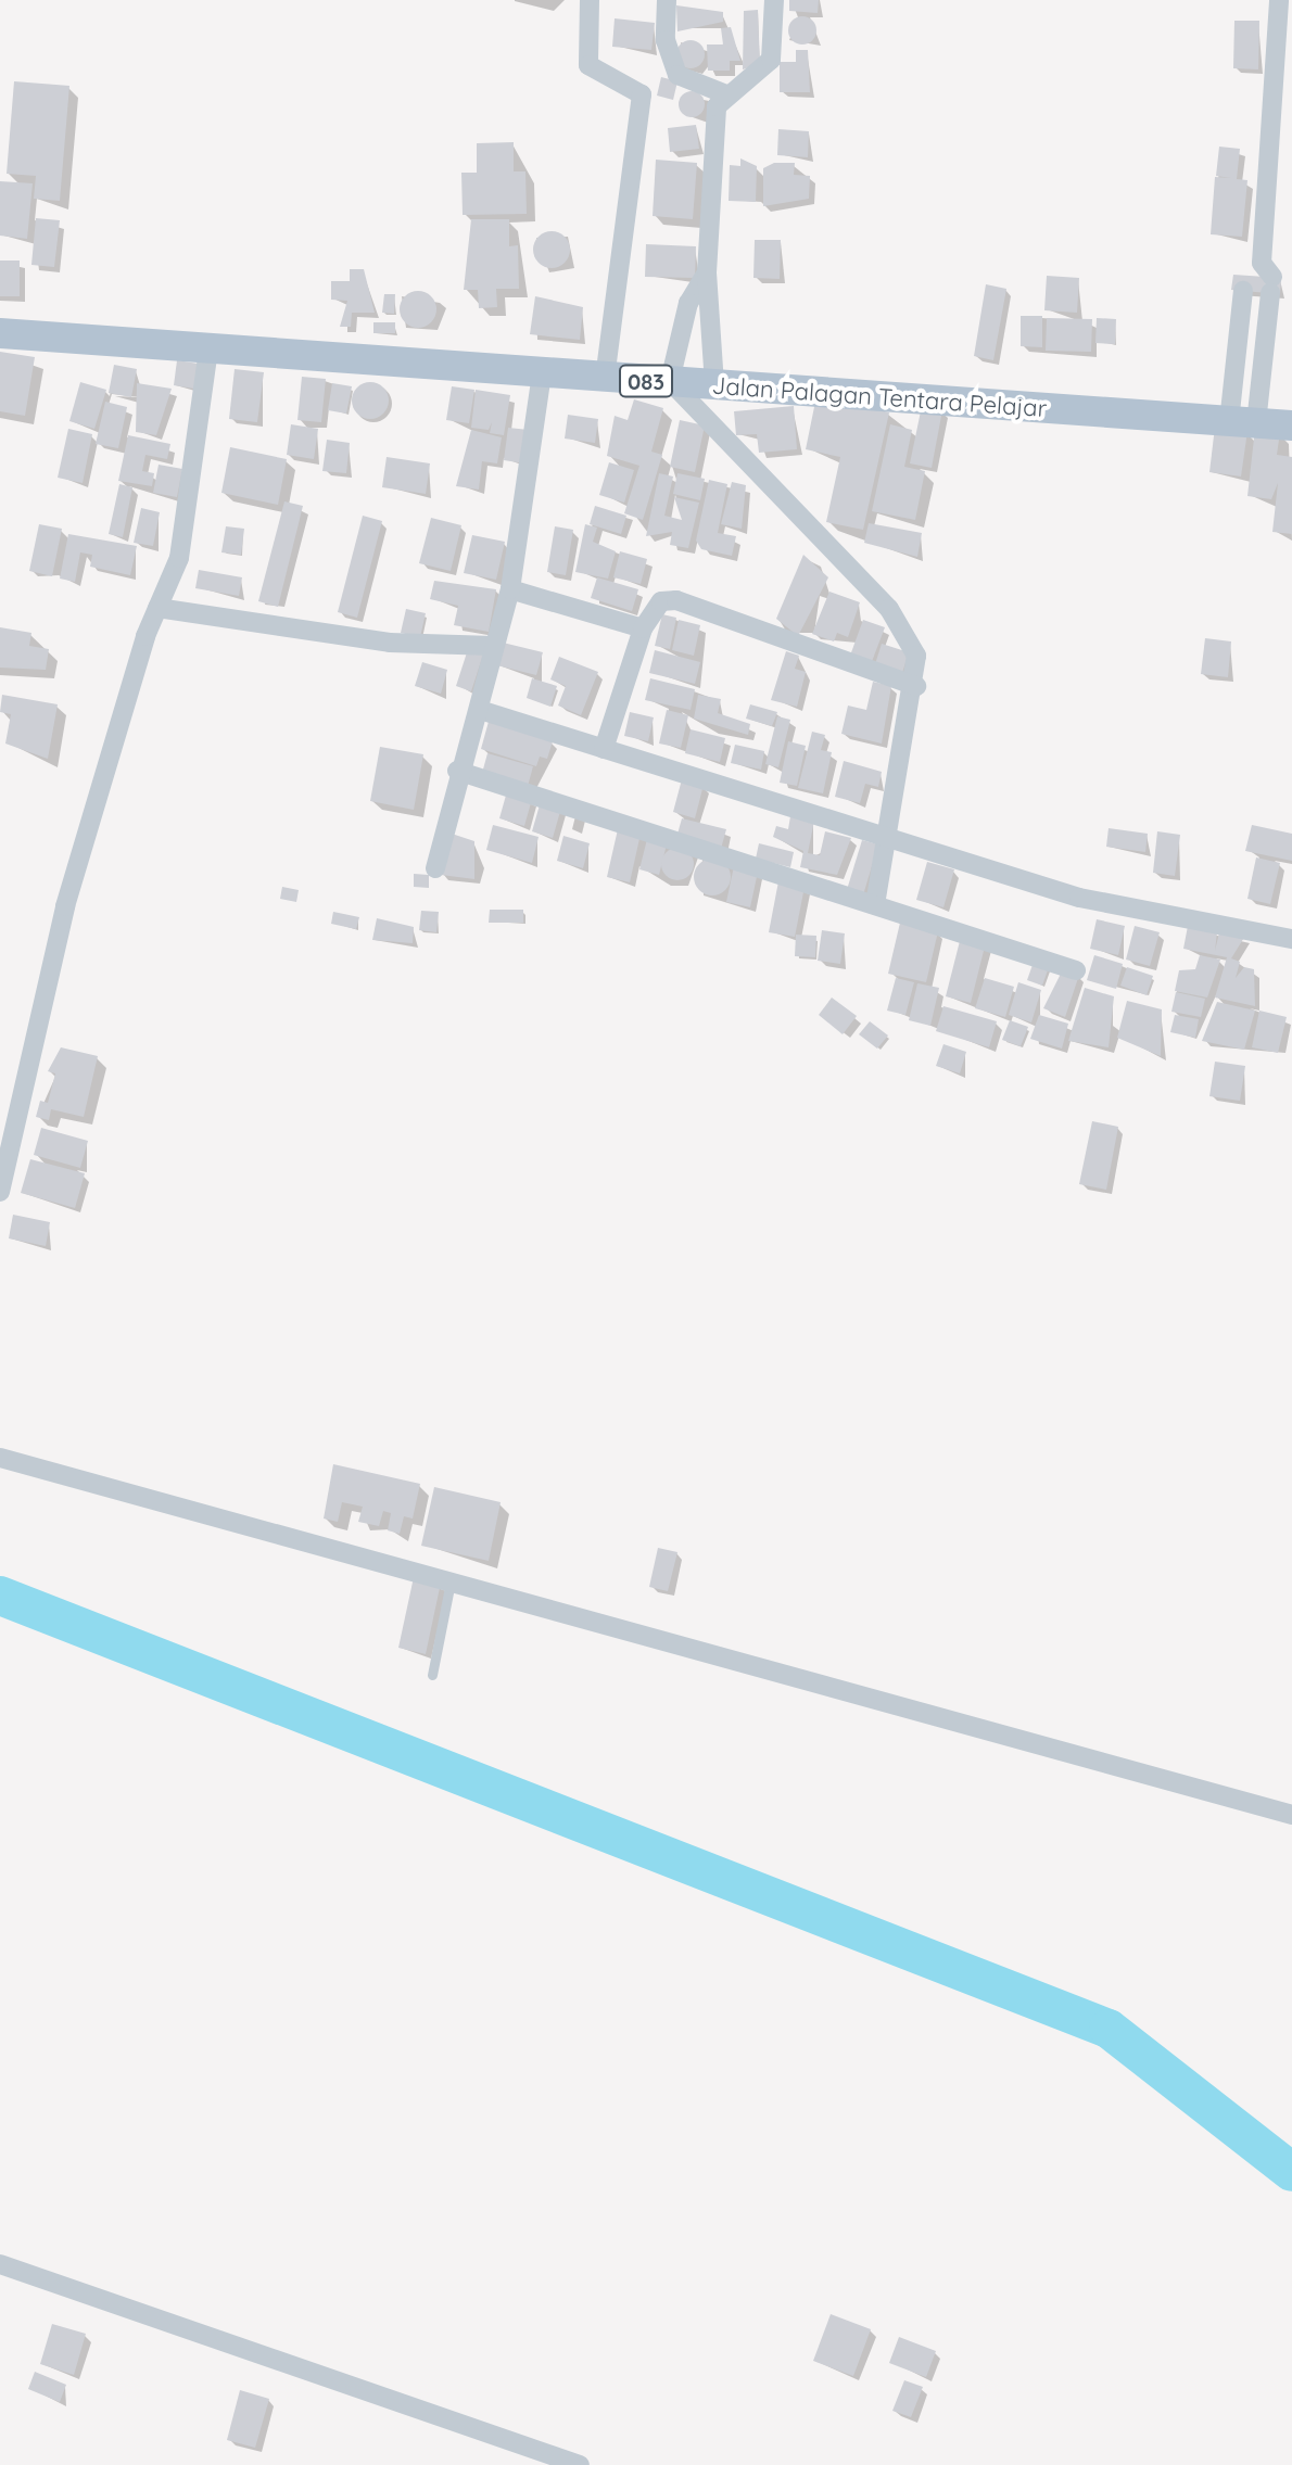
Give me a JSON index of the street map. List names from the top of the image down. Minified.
{"streets":{"main road":["083","Jalan Palagan Tentara Pelajar"]}}
